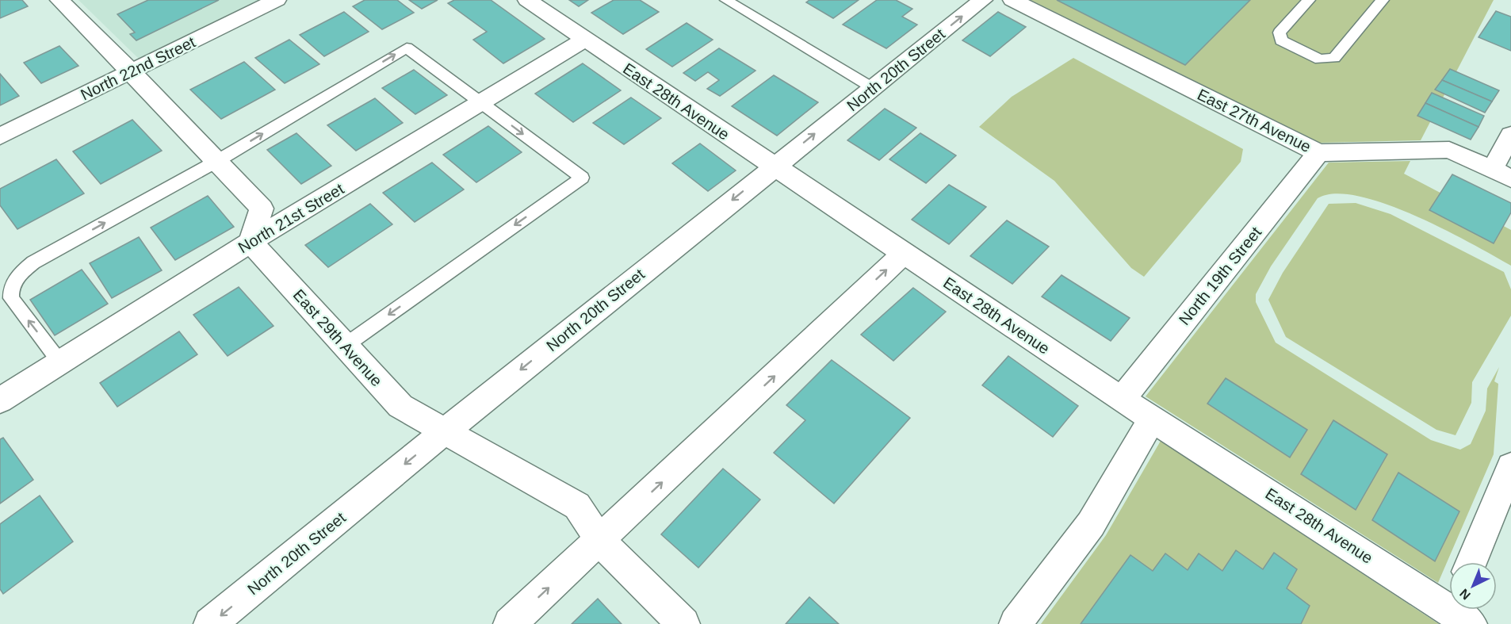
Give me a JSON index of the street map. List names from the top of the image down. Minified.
{"streets":{"street":["North 22nd Street","North 20th Street","East 28th Avenue","East 27th Avenue","North 21st Street","North 19th Street","East 29th Avenue"]},"crossings":[["North 20th Street","East 28th Avenue"],["North 20th Street","East 29th Avenue"],["East 28th Avenue","North 21st Street"],["East 28th Avenue","North 19th Street"],["East 27th Avenue","North 19th Street"],["North 21st Street","East 29th Avenue"]],"north":"bottom left"}
